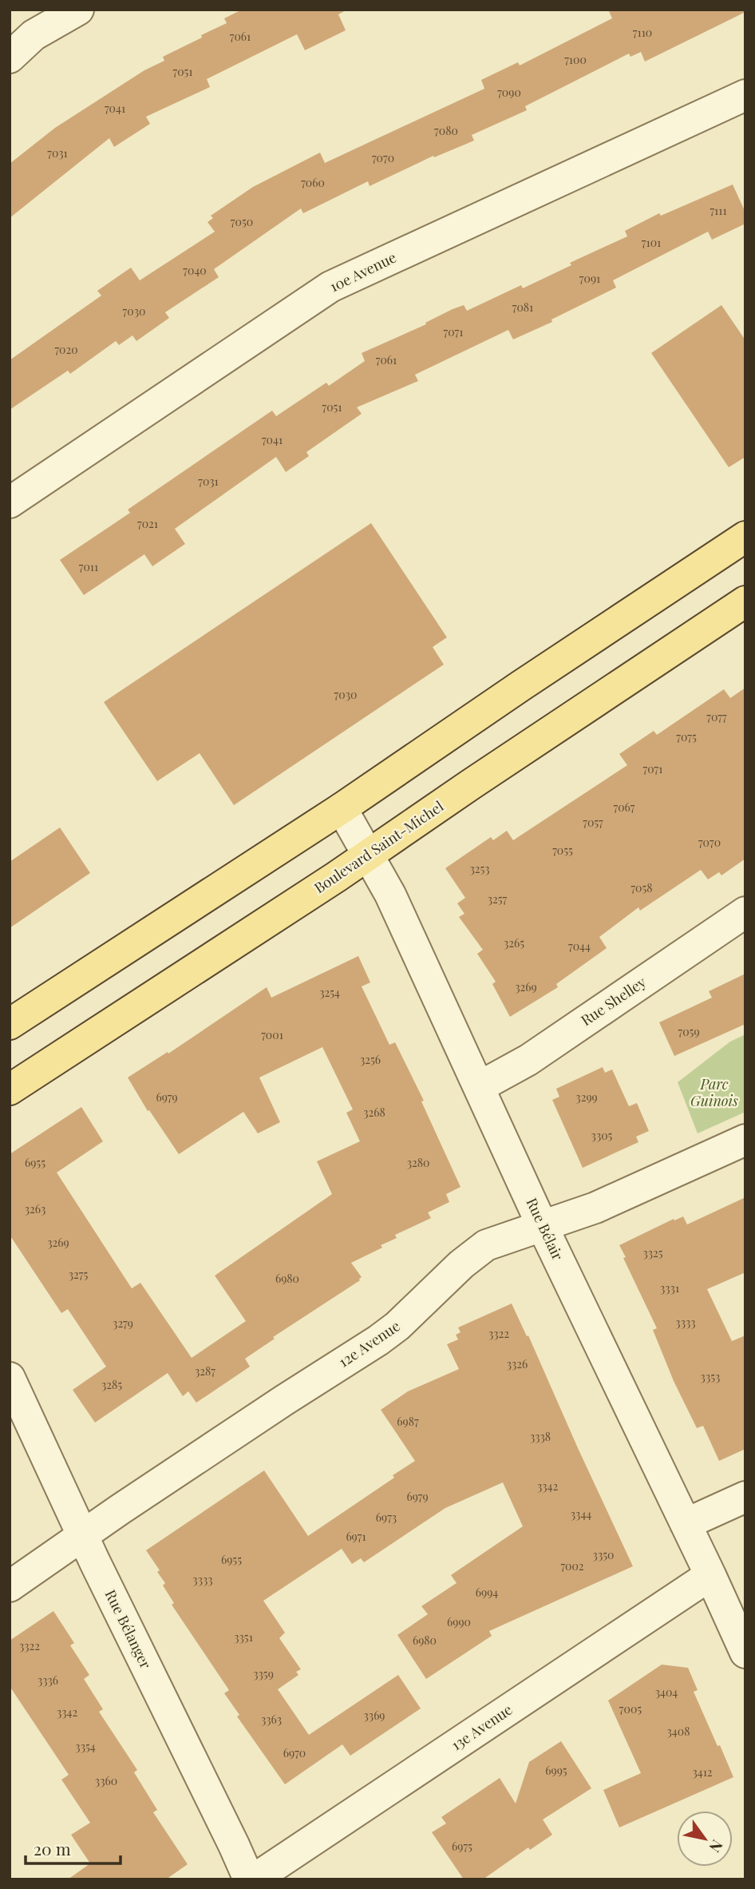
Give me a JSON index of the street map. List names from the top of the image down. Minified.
{"streets":{"main road":["Boulevard Saint-Michel"],"street":["10e Avenue","Rue Shelley","Rue Bélair","12e Avenue","Rue Bélanger","13e Avenue"]},"crossings":[["Boulevard Saint-Michel","Rue Bélair"],["Rue Shelley","Rue Bélair"],["Rue Bélair","12e Avenue"],["Rue Bélair","13e Avenue"],["12e Avenue","Rue Bélanger"]],"parks":["Parc Guinois"],"house_numbers":["7110","7061","7100","7051","7090","7041","7080","7031","7070","7060","7111","7050","7101","7040","7091","7081","7030","7071","7020","7061","7051","7041","7031","7021","7011","7030","7077","7075","7071","7067","7057","7070","7055","3253","7058","3257","3265","7044","3269","3254","7059","7001","3256","6979","3299","3268","3305","6955","3280","3263","3269","3325","3275","6980","3331","3333","3279","3322","3326","3287","3353","3285","6987","3338","3342","6979","3344","6973","6971","3350","6955","7002","3333","6994","6990","3351","6980","3322","3359","3336","3404","7005","3342","3369","3363","3408","3354","6970","6995","3412","3360","6975"],"scale_bar":"20 m","north":"bottom right"}
